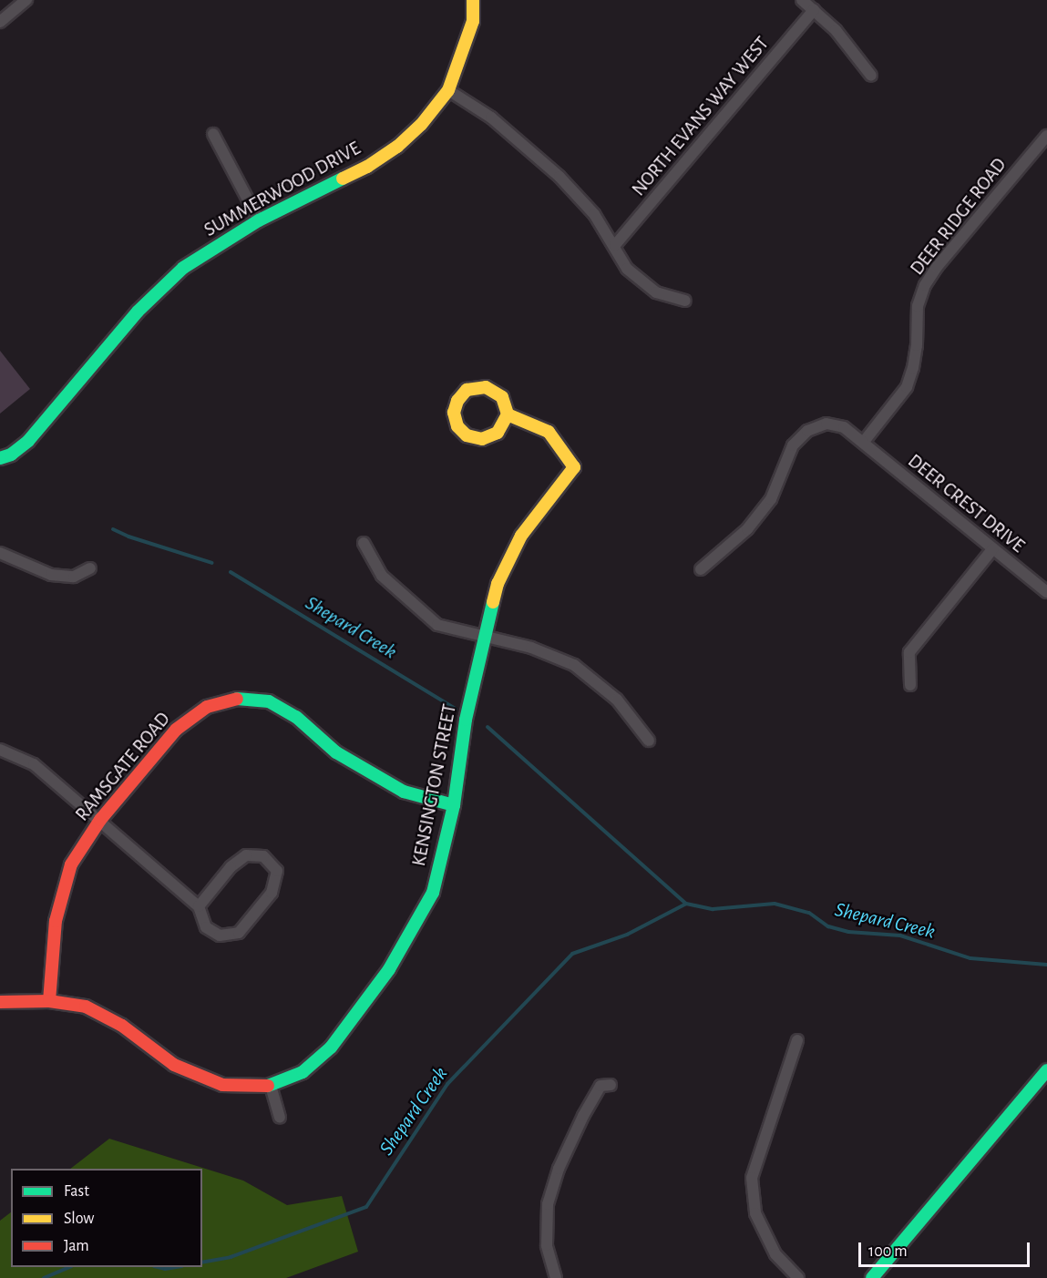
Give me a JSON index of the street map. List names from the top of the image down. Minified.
{"streets":{"street":["NORTH EVANS WAY WEST","SUMMERWOOD DRIVE","DEER RIDGE ROAD","DEER CREST DRIVE","RAMSGATE ROAD","KENSINGTON STREET"]},"crossings":[["DEER RIDGE ROAD","DEER CREST DRIVE"],["RAMSGATE ROAD","KENSINGTON STREET"]],"water":["Shepard Creek"],"legend":["Fast","Slow","Jam"],"scale_bar":"100 m"}
